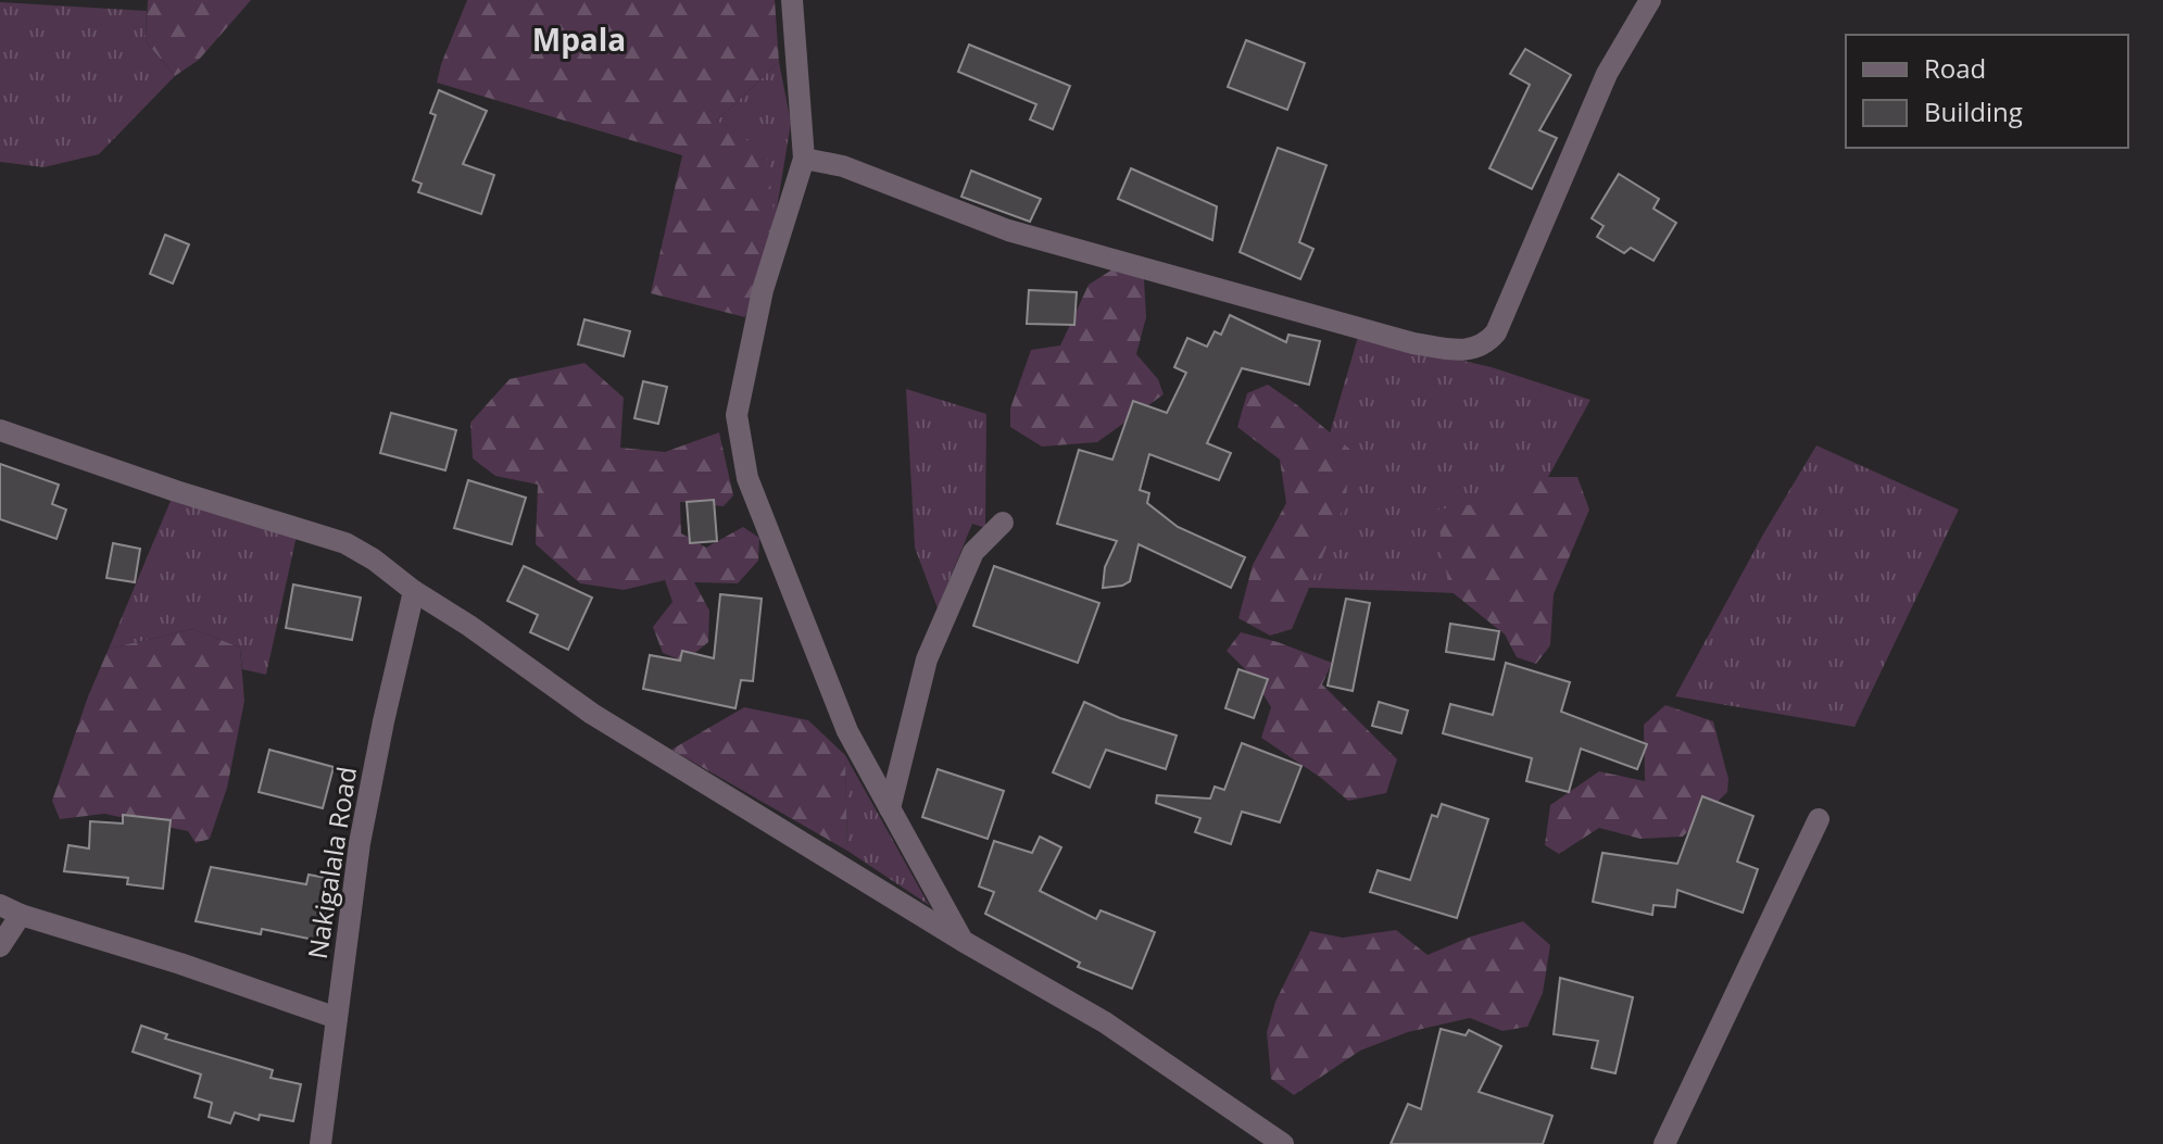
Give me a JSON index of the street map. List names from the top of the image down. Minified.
{"streets":{"street":["Nakigalala Road"]},"districts":["Mpala"],"legend":["Road","Building"]}
